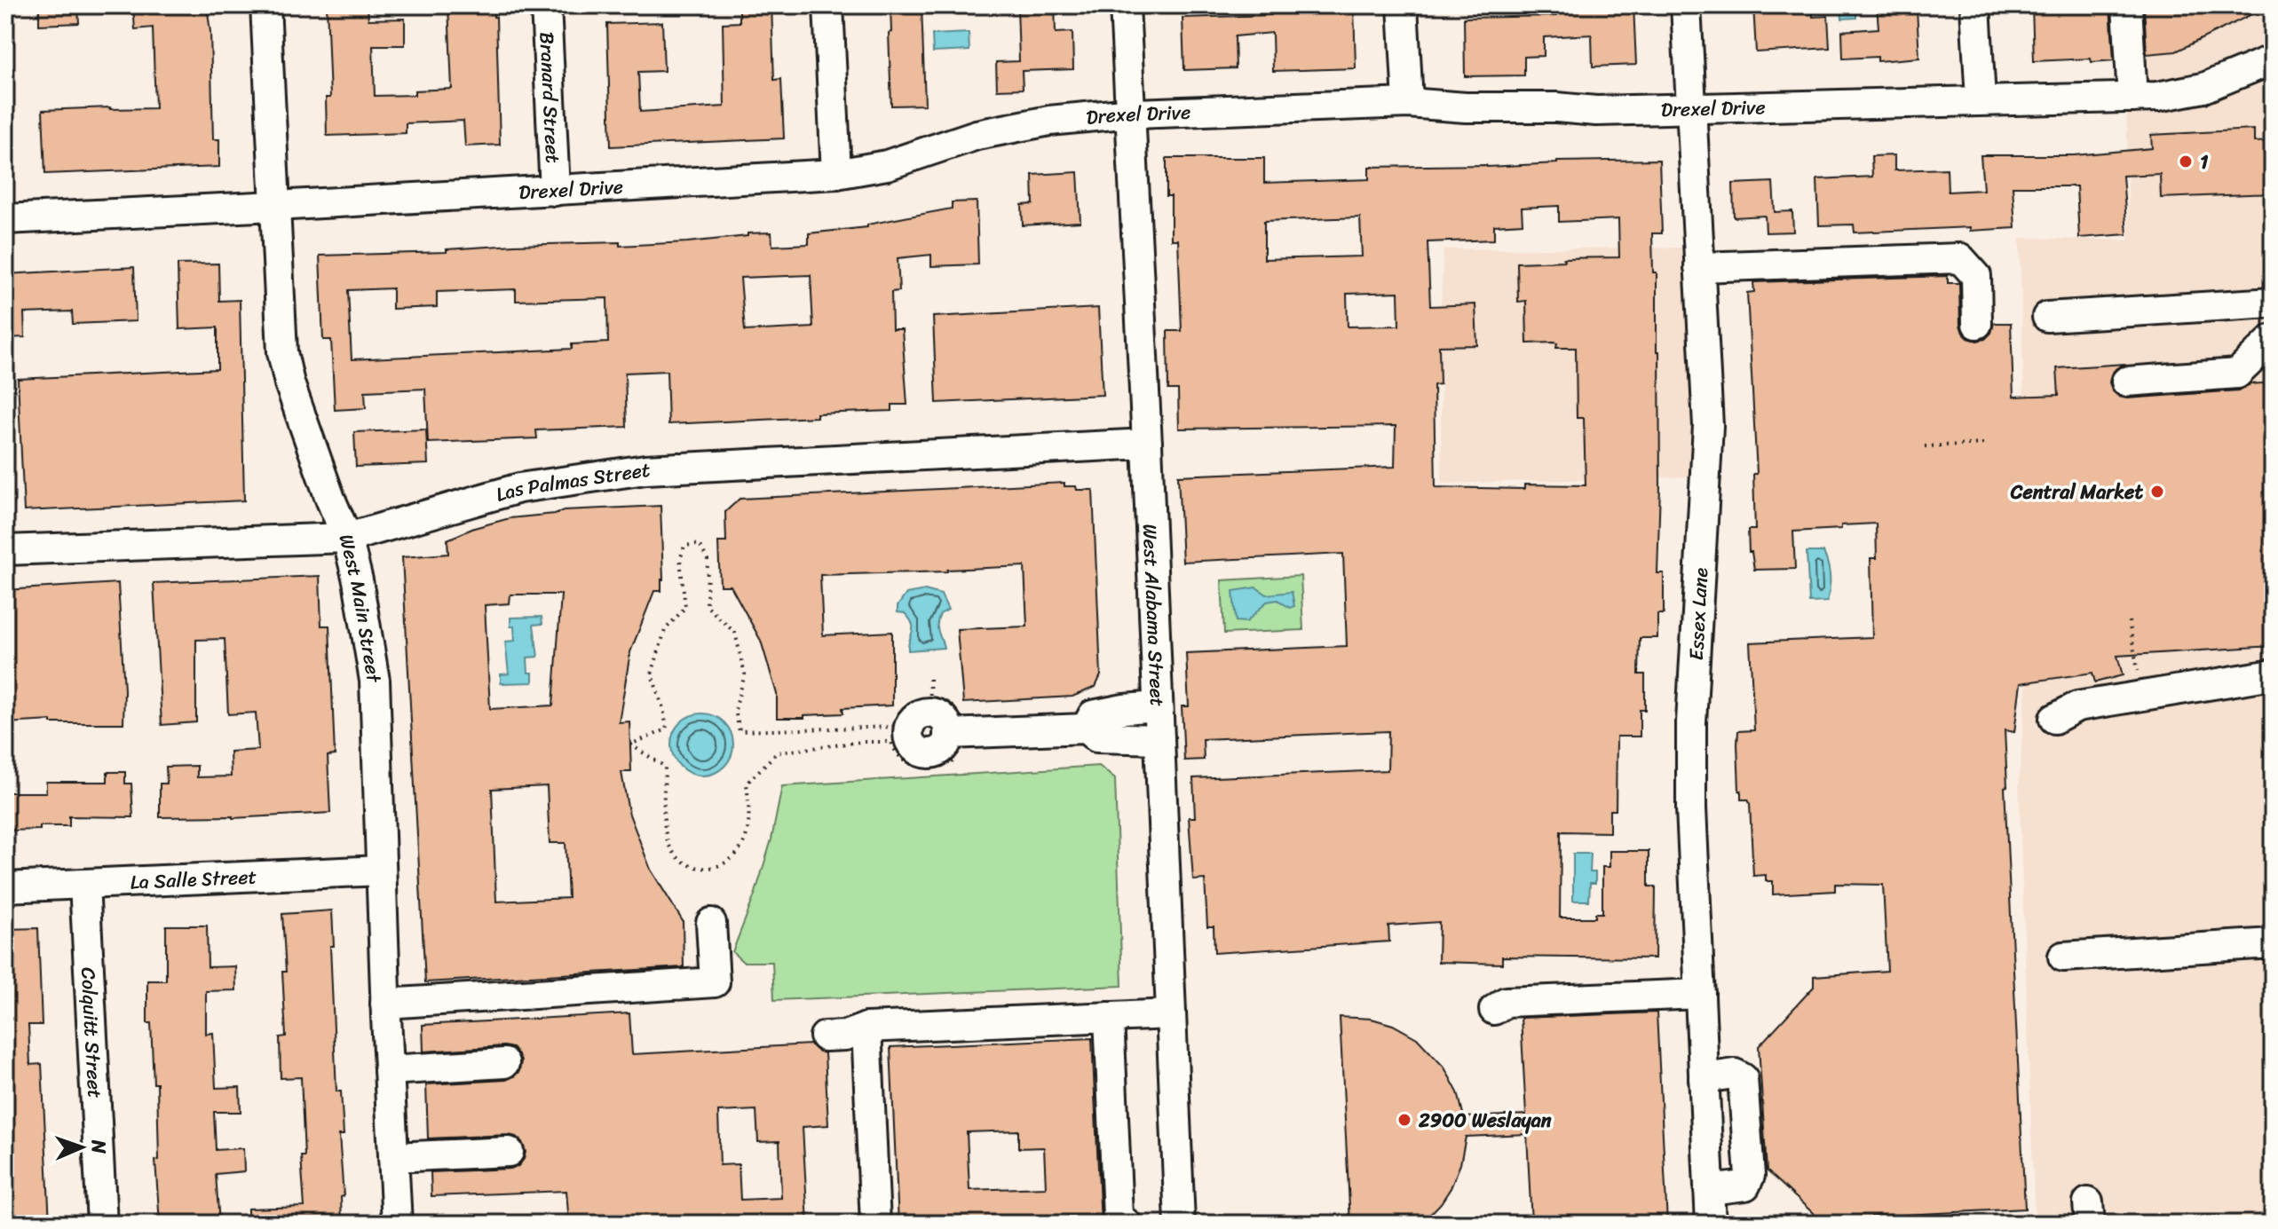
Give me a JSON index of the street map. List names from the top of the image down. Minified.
{"streets":{"street":["Branard Street","Drexel Drive","Las Palmas Street","West Main Street","West Alabama Street","Essex Lane","La Salle Street","Colquitt Street"]},"crossings":[["Branard Street","Drexel Drive"],["Drexel Drive","West Main Street"],["Drexel Drive","West Alabama Street"],["Drexel Drive","Essex Lane"],["Las Palmas Street","West Main Street"],["Las Palmas Street","West Alabama Street"],["West Main Street","La Salle Street"],["La Salle Street","Colquitt Street"]],"places":["1","Central Market","2900 Weslayan"],"north":"right"}
